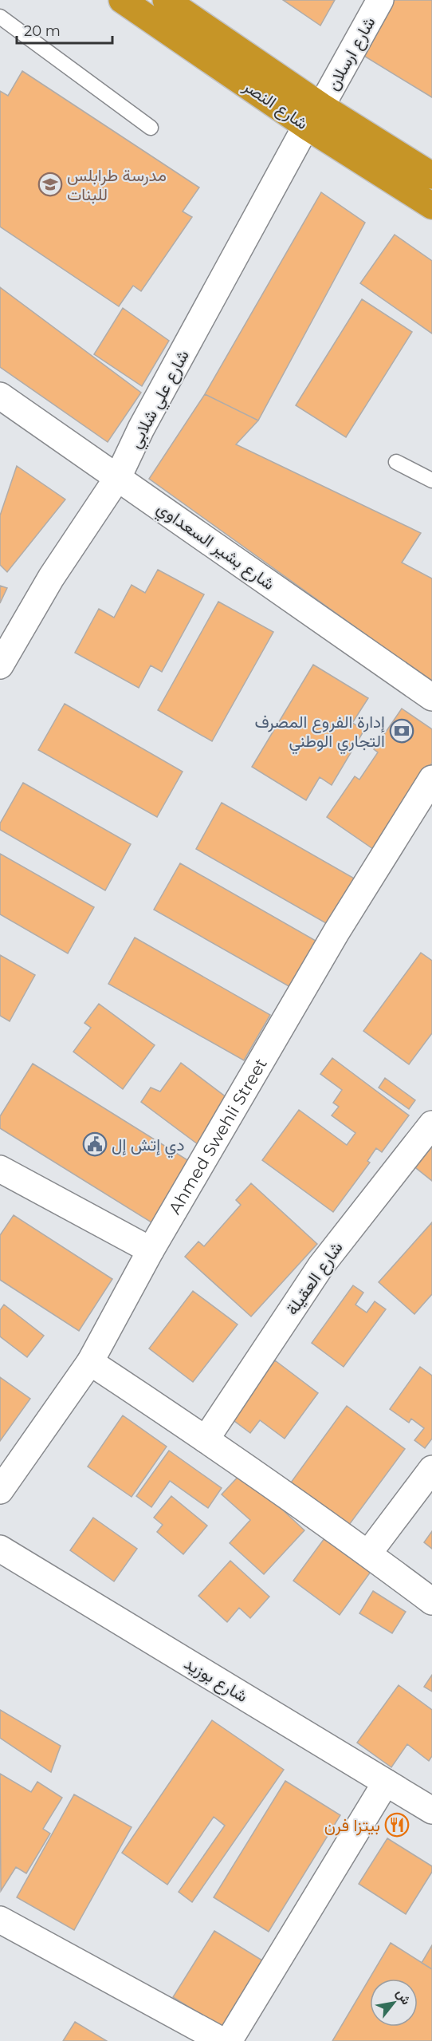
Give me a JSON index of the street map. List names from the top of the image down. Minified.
{"streets":{"highway":["شارع النصر"],"street":["شارع ارسلان","شارع علي شلابي","شارع بشير السعداوي","Ahmed Swehli Street","شارع العقيلة","شارع بوزيد"]},"crossings":[["شارع ارسلان","شارع النصر"],["شارع ارسلان","شارع علي شلابي"],["شارع النصر","شارع علي شلابي"],["شارع علي شلابي","شارع بشير السعداوي"]],"places":{"school or university":["مدرسة طرابلس للبنات"],"bank":["إدارة الفروع المصرف التجاري الوطني"],"public building":["دي إتش إل"],"restaurant":["بيتزا فرن"]},"scale_bar":"20 m","north":"top right"}
